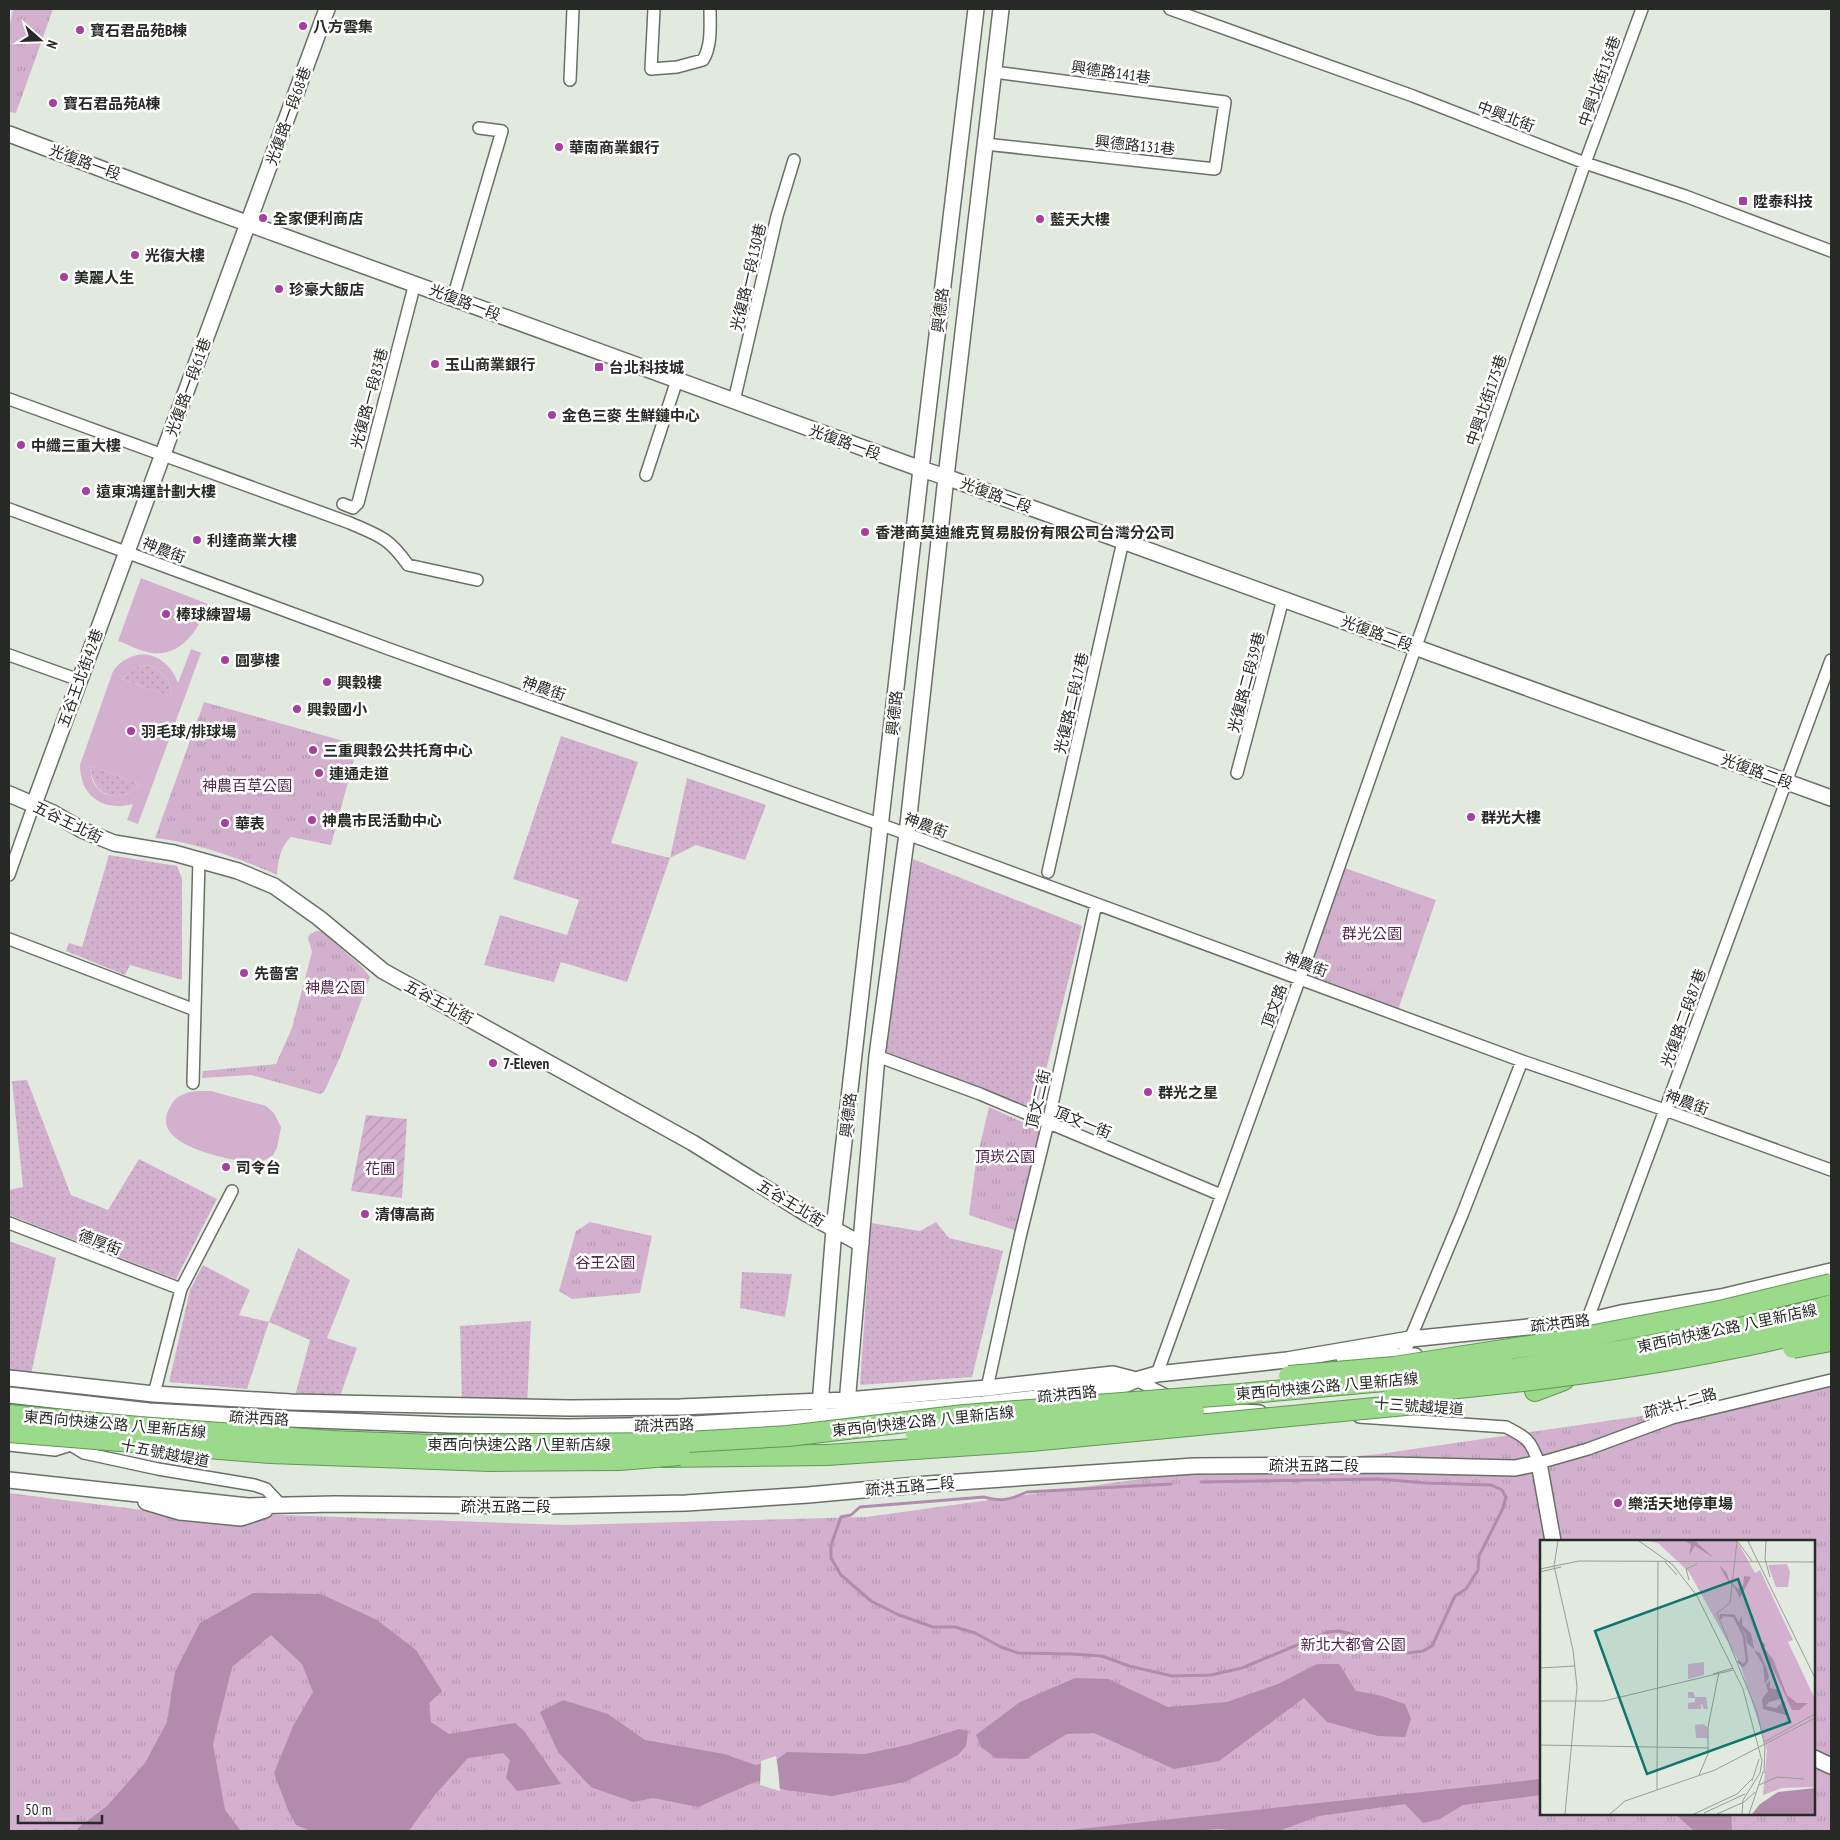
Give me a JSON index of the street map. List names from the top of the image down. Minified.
{"streets":{"highway":["東西向快速公路 八里新店線"],"street":["興德路141巷","中興北街136巷","光復路一段68巷","中興北街","興德路131巷","光復路一段","光復路一段130巷","興德路","光復路一段61巷","光復路一段83巷","中興北街175巷","光復路二段","神農街","五谷王北街42巷","光復路二段39巷","光復路二段17巷","五谷王北街","頂文路","光復路二段87巷","頂文二街","頂文一街","德厚街","疏洪西路","疏洪十二路","十三號越堤道","十五號越堤道","疏洪五路二段"]},"crossings":[["興德路141巷","興德路131巷"],["興德路141巷","興德路"],["中興北街136巷","中興北街"],["中興北街136巷","中興北街175巷"],["光復路一段68巷","光復路一段"],["光復路一段68巷","光復路一段61巷"],["中興北街","中興北街175巷"],["興德路131巷","興德路"],["光復路一段","光復路一段130巷"],["光復路一段","興德路"],["光復路一段","光復路一段61巷"],["光復路一段","光復路一段83巷"],["光復路一段","光復路二段"],["興德路","光復路二段"],["興德路","神農街"],["興德路","五谷王北街"],["興德路","頂文一街"],["興德路","疏洪西路"],["光復路一段61巷","神農街"],["光復路一段61巷","五谷王北街42巷"],["中興北街175巷","光復路二段"],["中興北街175巷","頂文路"],["光復路二段","光復路二段39巷"],["光復路二段","光復路二段17巷"],["光復路二段","頂文路"],["光復路二段","光復路二段87巷"],["神農街","五谷王北街42巷"],["神農街","頂文路"],["神農街","光復路二段87巷"],["神農街","頂文二街"],["五谷王北街42巷","五谷王北街"],["頂文路","頂文一街"],["頂文路","疏洪西路"],["光復路二段87巷","疏洪西路"],["頂文二街","頂文一街"],["頂文二街","疏洪西路"],["疏洪西路","十三號越堤道"],["疏洪十二路","十三號越堤道"],["疏洪十二路","疏洪五路二段"],["十三號越堤道","疏洪五路二段"],["十五號越堤道","疏洪五路二段"]],"parks":["神農百草公園","群光公園","神農公園","頂崁公園","花圃","谷王公園","新北大都會公園"],"places":{"other":["八方雲集","寶石君品苑B棟","寶石君品苑A棟","華南商業銀行","全家便利商店","藍天大樓","光復大樓","美麗人生","珍豪大飯店","玉山商業銀行","金色三麥 生鮮鏈中心","中纖三重大樓","遠東鴻運計劃大樓","香港商莫迪維克貿易股份有限公司台灣分公司","利達商業大樓","棒球練習場","圓夢樓","興穀樓","興穀國小","羽毛球/排球場","三重興穀公共托育中心","連通走道","群光大樓","神農市民活動中心","華表","先嗇宮","7-Eleven","群光之星","司令台","清傳高商","樂活天地停車場"],"transit":["陞泰科技","台北科技城"]},"scale_bar":"50 m","north":"right"}
